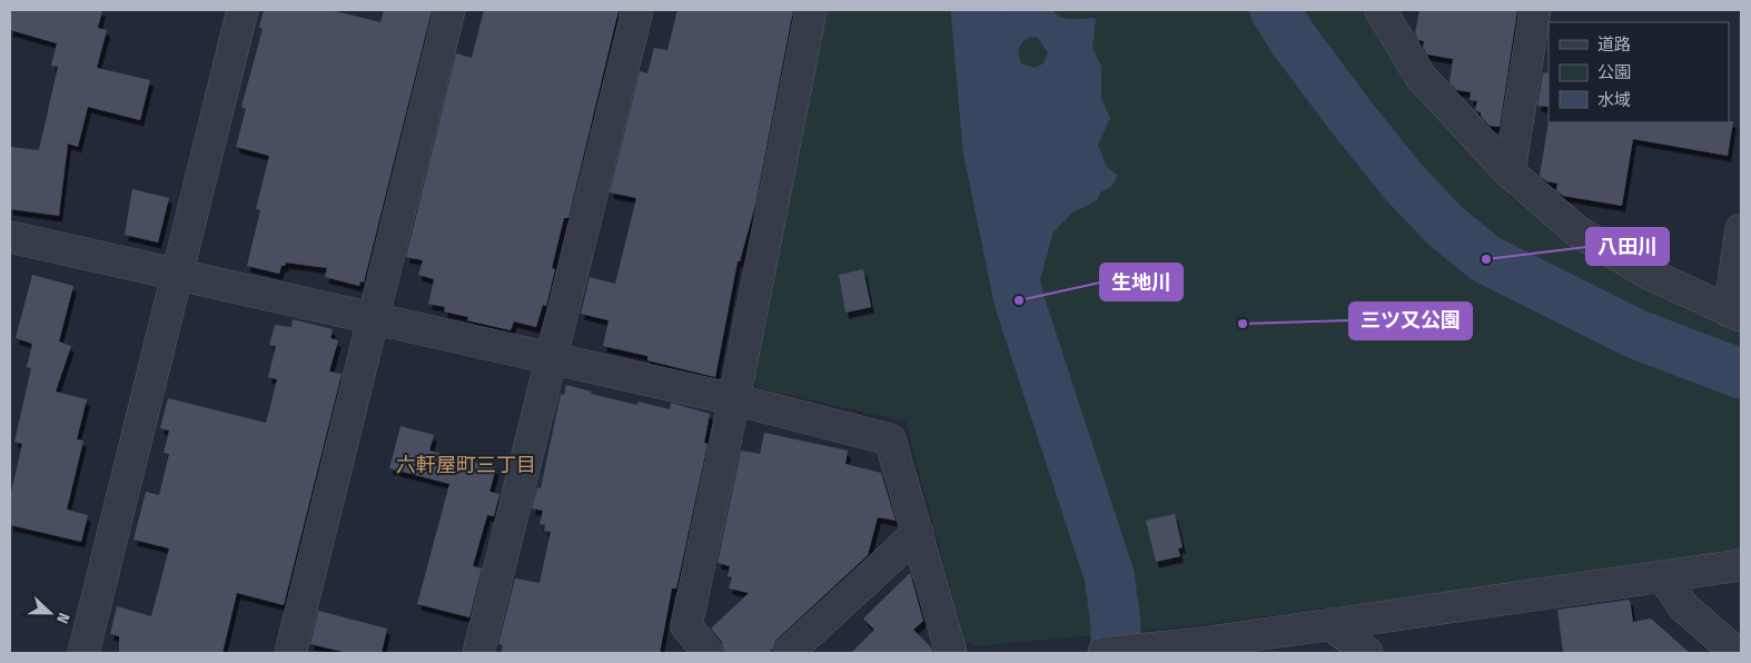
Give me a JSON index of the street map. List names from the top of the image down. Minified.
{"districts":["六軒屋町三丁目"],"places":["八田川","生地川","三ツ又公園"],"legend":["道路","公園","水域"],"north":"right"}
